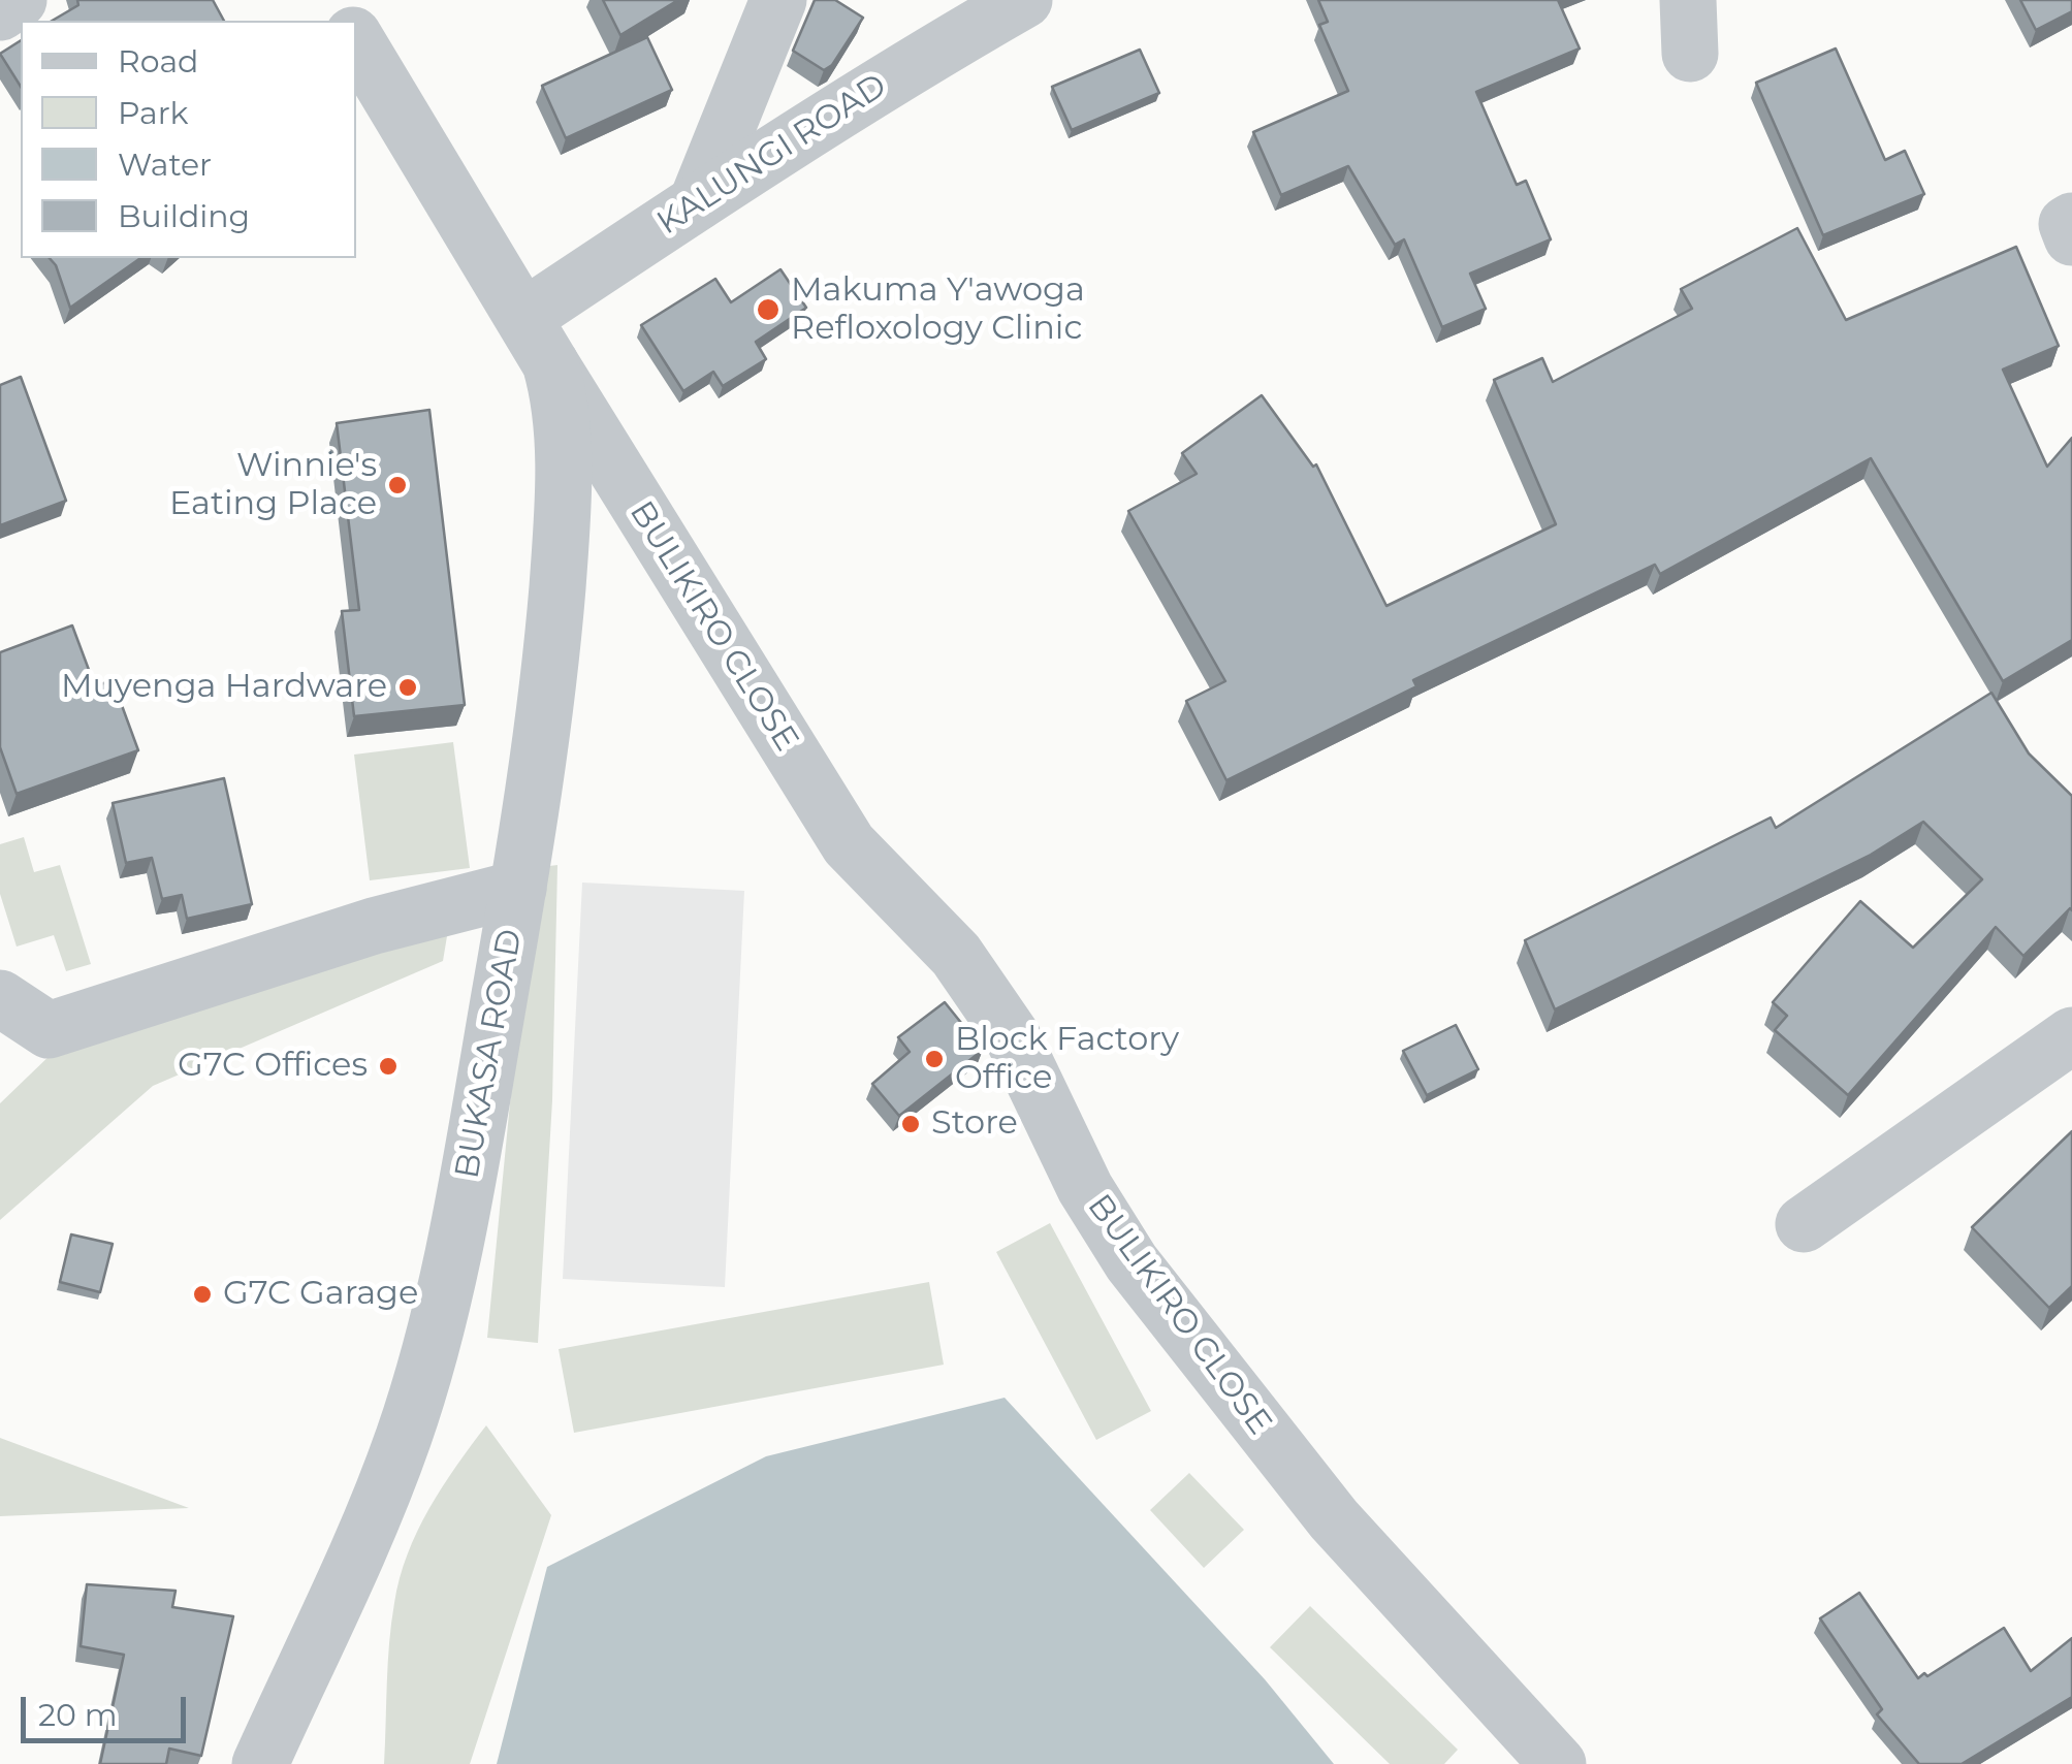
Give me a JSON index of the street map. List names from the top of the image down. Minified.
{"streets":{"street":["KALUNGI ROAD","BULIKIRO CLOSE","BUKASA ROAD"]},"crossings":[["KALUNGI ROAD","BULIKIRO CLOSE"],["KALUNGI ROAD","BUKASA ROAD"],["BULIKIRO CLOSE","BUKASA ROAD"]],"places":["Makuma Y'awoga Refloxology Clinic","Winnie's Eating Place","Muyenga Hardware","Block Factory Office","G7C Offices","Store","G7C Garage"],"legend":["Road","Park","Water","Building"],"scale_bar":"20 m"}
